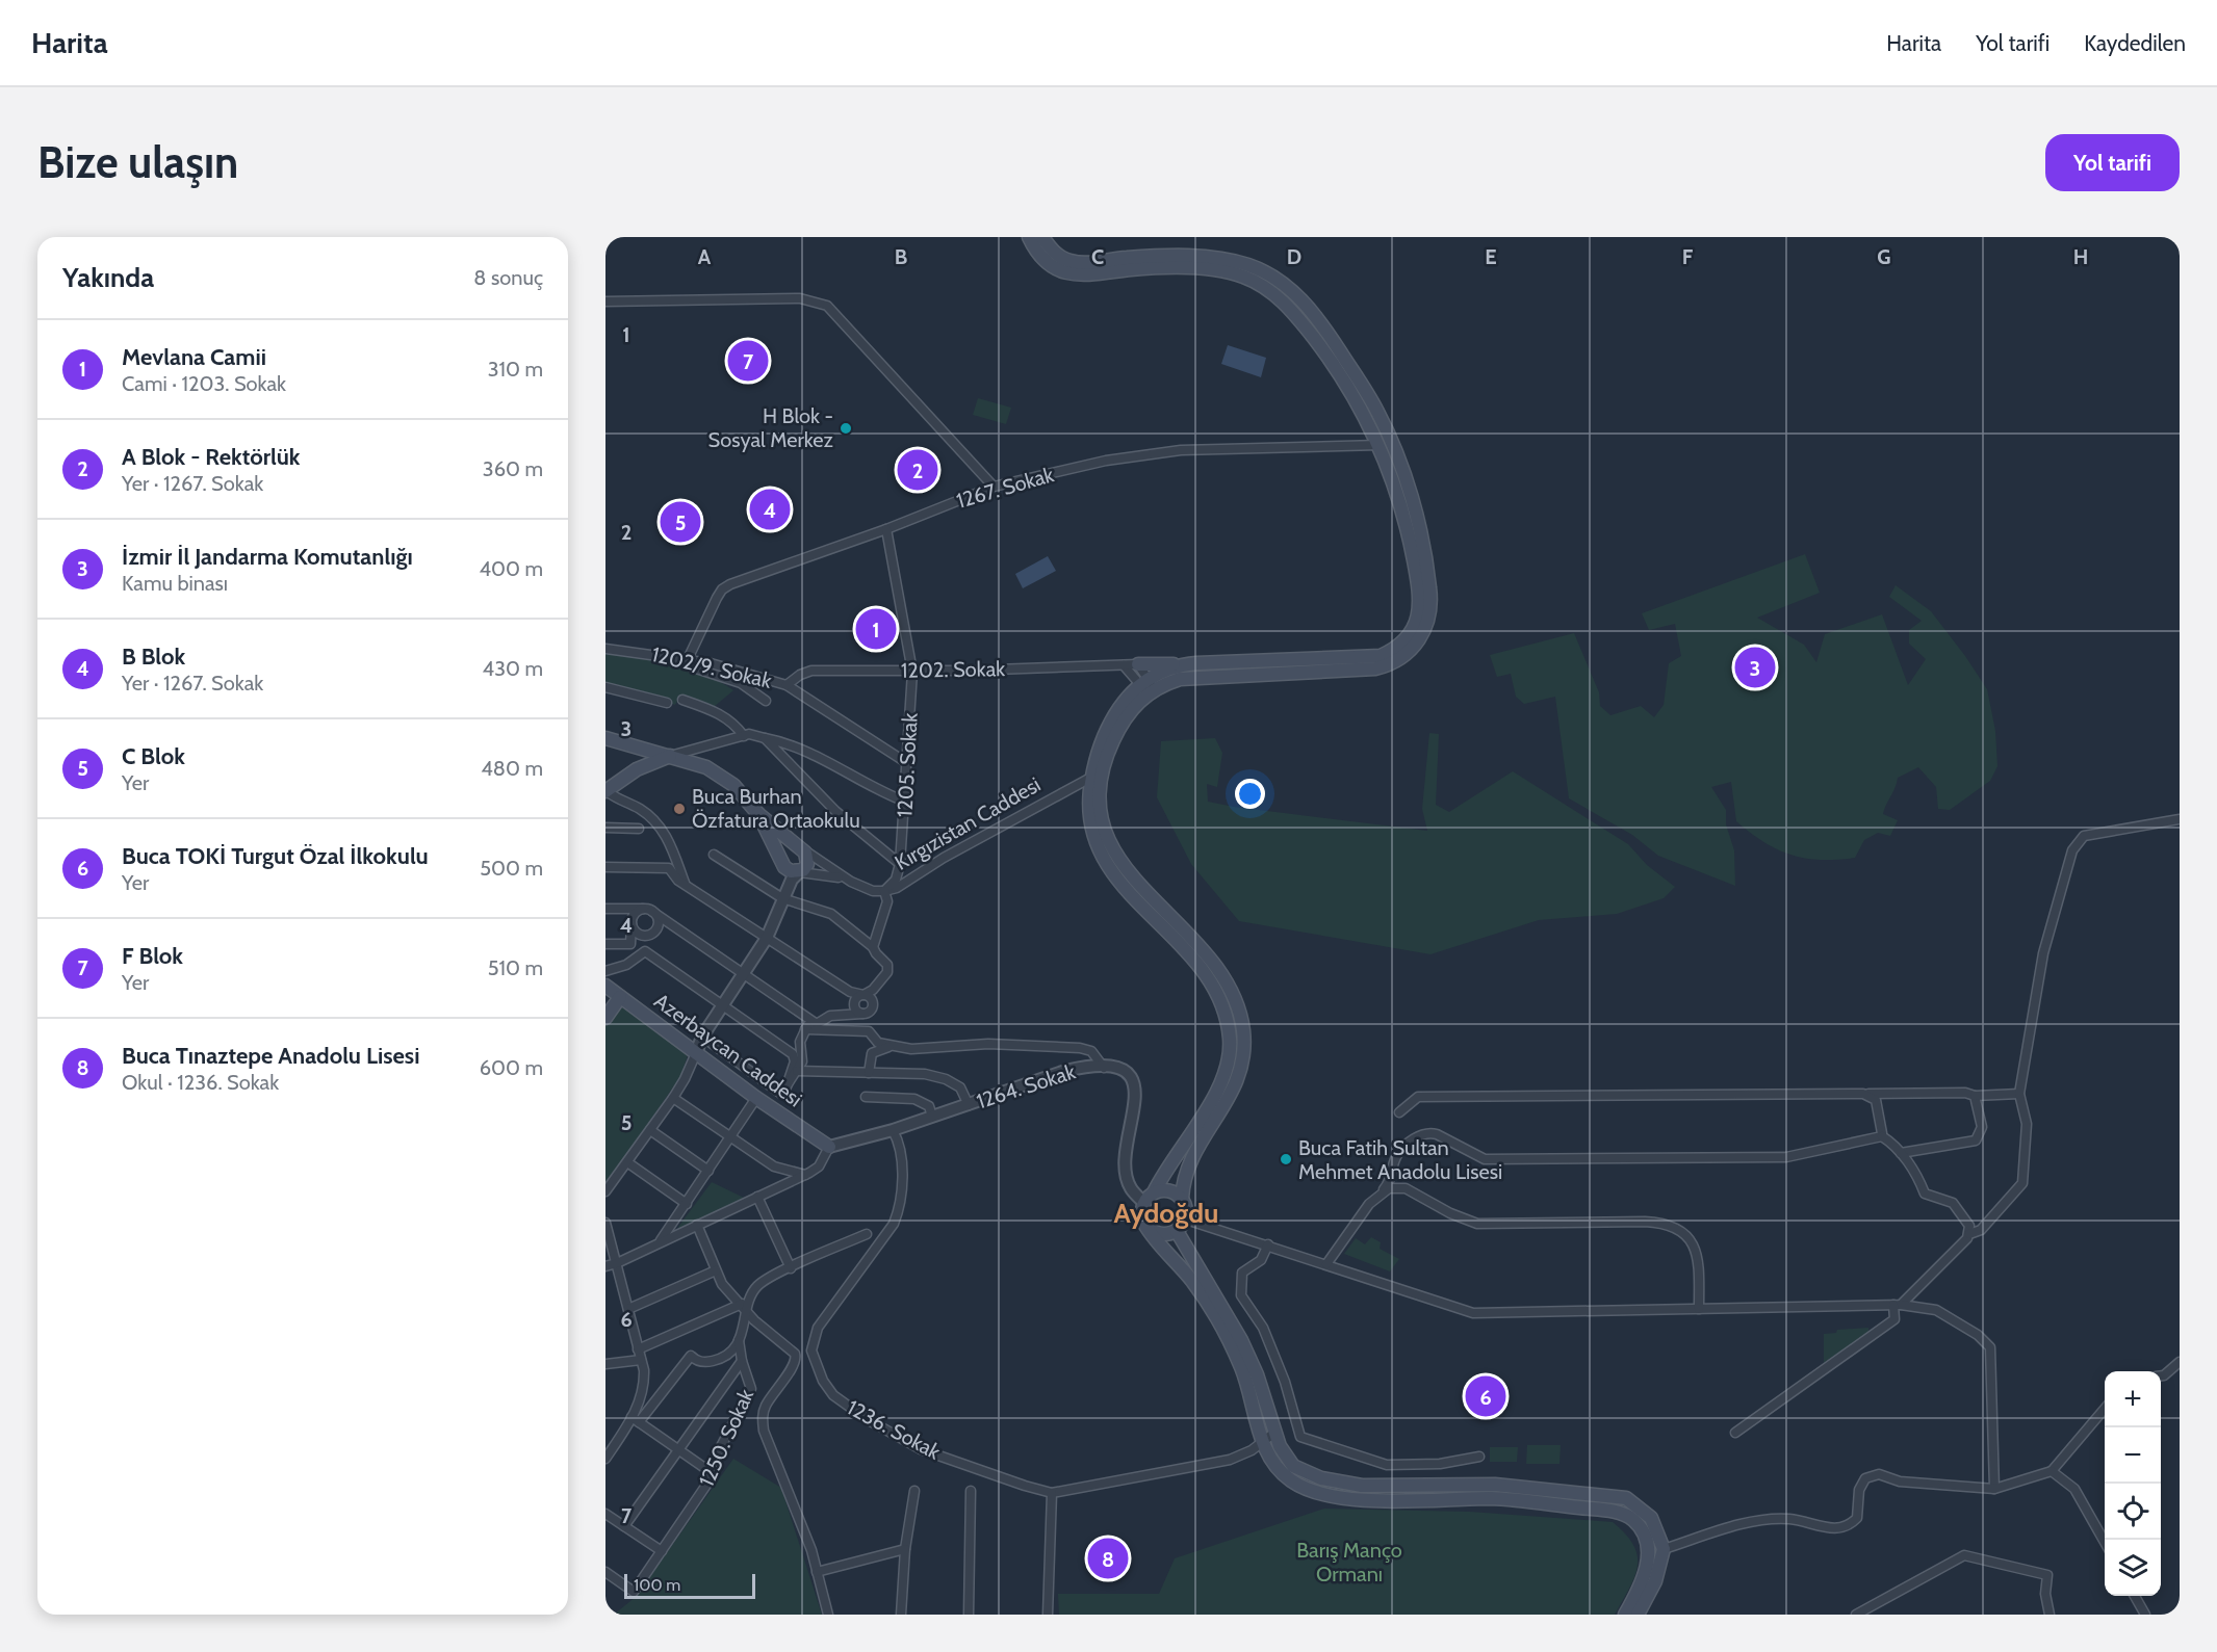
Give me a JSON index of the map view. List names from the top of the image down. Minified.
{"streets":{"main road":["Kırgızistan Caddesi","Azerbaycan Caddesi"],"street":["1267. Sokak","1202/9. Sokak","1202. Sokak","1205. Sokak","1264. Sokak","1236. Sokak","1250. Sokak"]},"crossings":[["1267. Sokak","1202/9. Sokak"],["1267. Sokak","1205. Sokak"],["1202/9. Sokak","1202. Sokak"],["1202/9. Sokak","1205. Sokak"],["1202. Sokak","1205. Sokak"],["1205. Sokak","Kırgızistan Caddesi"],["Kırgızistan Caddesi","Azerbaycan Caddesi"],["Azerbaycan Caddesi","1264. Sokak"]],"districts":["Aydoğdu"],"parks":["Barış Manço Ormanı"],"places":["H Blok - Sosyal Merkez","Buca Burhan Özfatura Ortaokulu","Buca Fatih Sultan Mehmet Anadolu Lisesi"],"scale_bar":"100 m","page":{"header":"Harita","nav":["Harita","Yol tarifi","Kaydedilen"],"buttons":"Yol tarifi","title":"Bize ulaşın","heading":["Yakında","8 sonuç"],"list":[{"mark":"1","name":"Mevlana Camii","note":"Cami · 1203. Sokak","value":"310 m"},{"mark":"2","name":"A Blok - Rektörlük","note":"Yer · 1267. Sokak","value":"360 m"},{"mark":"3","name":"İzmir İl Jandarma Komutanlığı","note":"Kamu binası","value":"400 m"},{"mark":"4","name":"B Blok","note":"Yer · 1267. Sokak","value":"430 m"},{"mark":"5","name":"C Blok","note":"Yer","value":"480 m"},{"mark":"6","name":"Buca TOKİ Turgut Özal İlkokulu","note":"Yer","value":"500 m"},{"mark":"7","name":"F Blok","note":"Yer","value":"510 m"},{"mark":"8","name":"Buca Tınaztepe Anadolu Lisesi","note":"Okul · 1236. Sokak","value":"600 m"}],"pins":["7","2","4","5","1","3","6","8"],"map_buttons":["+","−"],"scale":"100 m"},"grid":{"columns":["A","B","C","D","E","F","G","H"],"rows":["1","2","3","4","5","6","7"]}}
